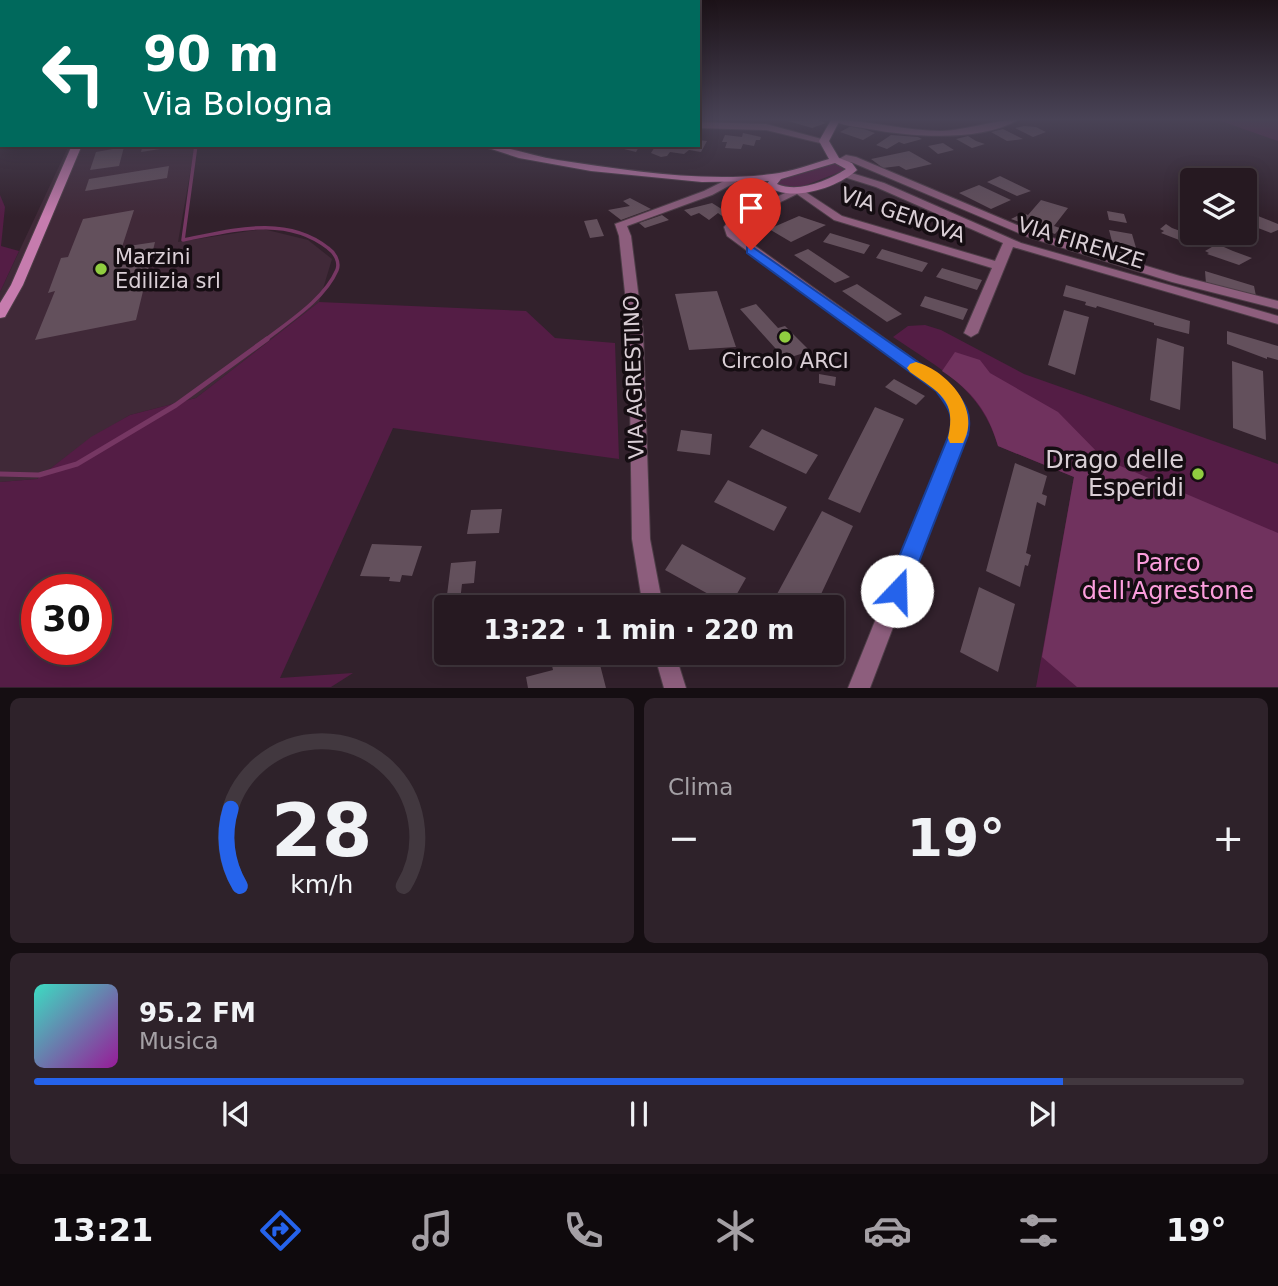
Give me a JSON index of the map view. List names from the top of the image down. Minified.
{"streets":{"street":["VIA GENOVA","VIA FIRENZE","VIA AGRESTINO"]},"parks":["Parco dell'Agrestone"],"places":["Marzini Edilizia srl","Circolo ARCI","Drago delle Esperidi"],"page":{"turn":["90 m","Via Bologna"],"limit":"30","trip":"13:22 · 1 min · 220 m","tile":"Clima","heat":["−","19°","+"],"song":["95.2 FM","Musica"],"tabs":["13:21","19°"],"gauge":["28","km/h"]}}
